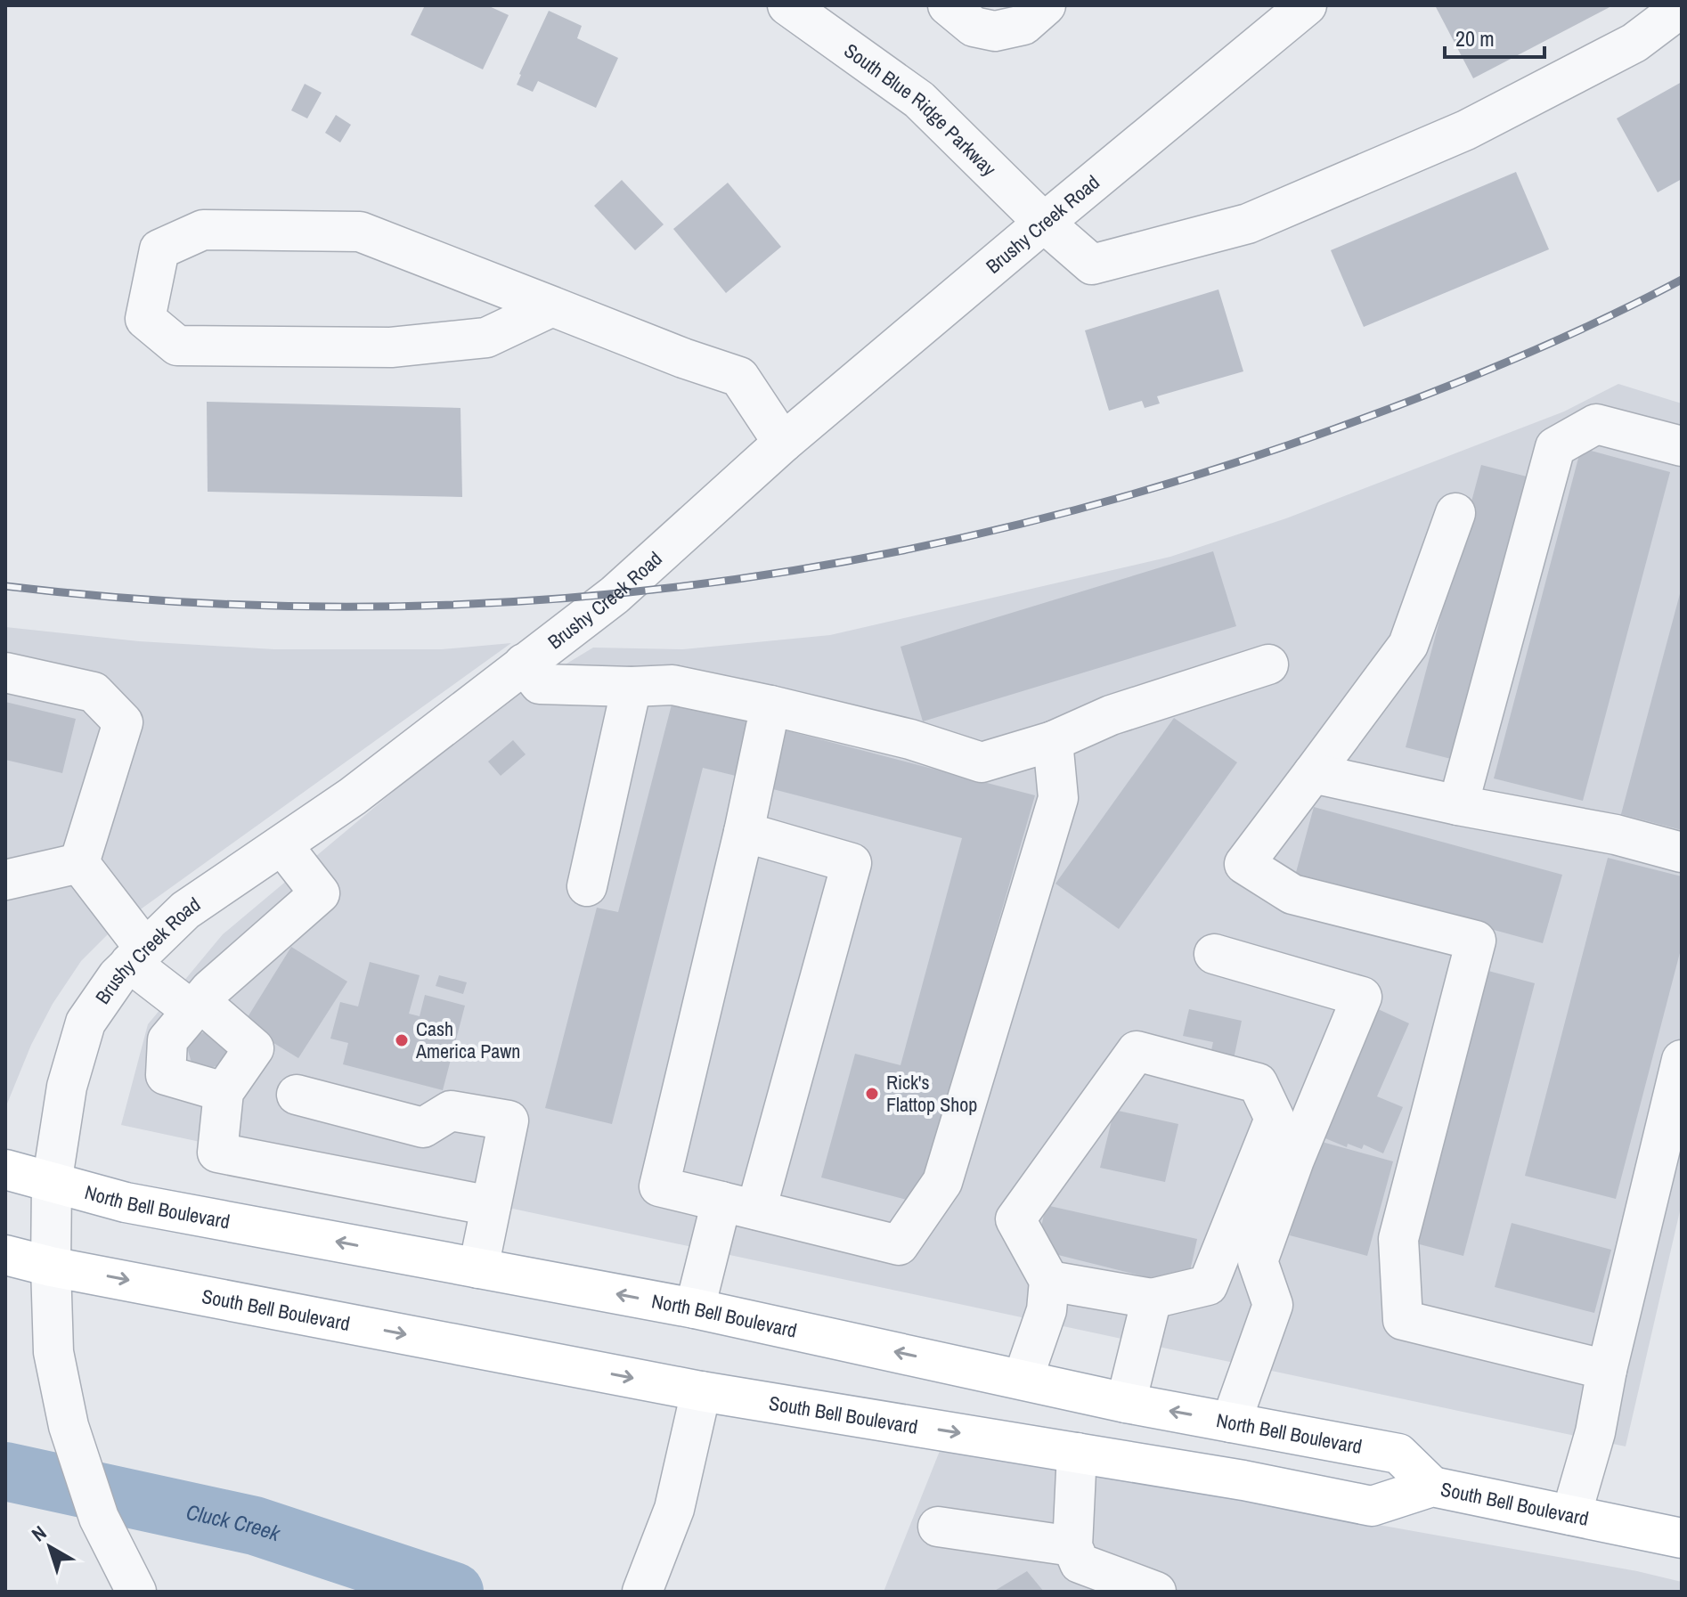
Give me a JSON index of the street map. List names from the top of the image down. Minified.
{"streets":{"main road":["North Bell Boulevard","South Bell Boulevard"],"street":["South Blue Ridge Parkway","Brushy Creek Road"]},"crossings":[["South Blue Ridge Parkway","Brushy Creek Road"],["Brushy Creek Road","North Bell Boulevard"],["Brushy Creek Road","South Bell Boulevard"],["North Bell Boulevard","South Bell Boulevard"]],"one_way":["North Bell Boulevard","South Bell Boulevard"],"water":["Cluck Creek"],"places":["Cash America Pawn","Rick's Flattop Shop"],"scale_bar":"20 m","north":"top left"}
